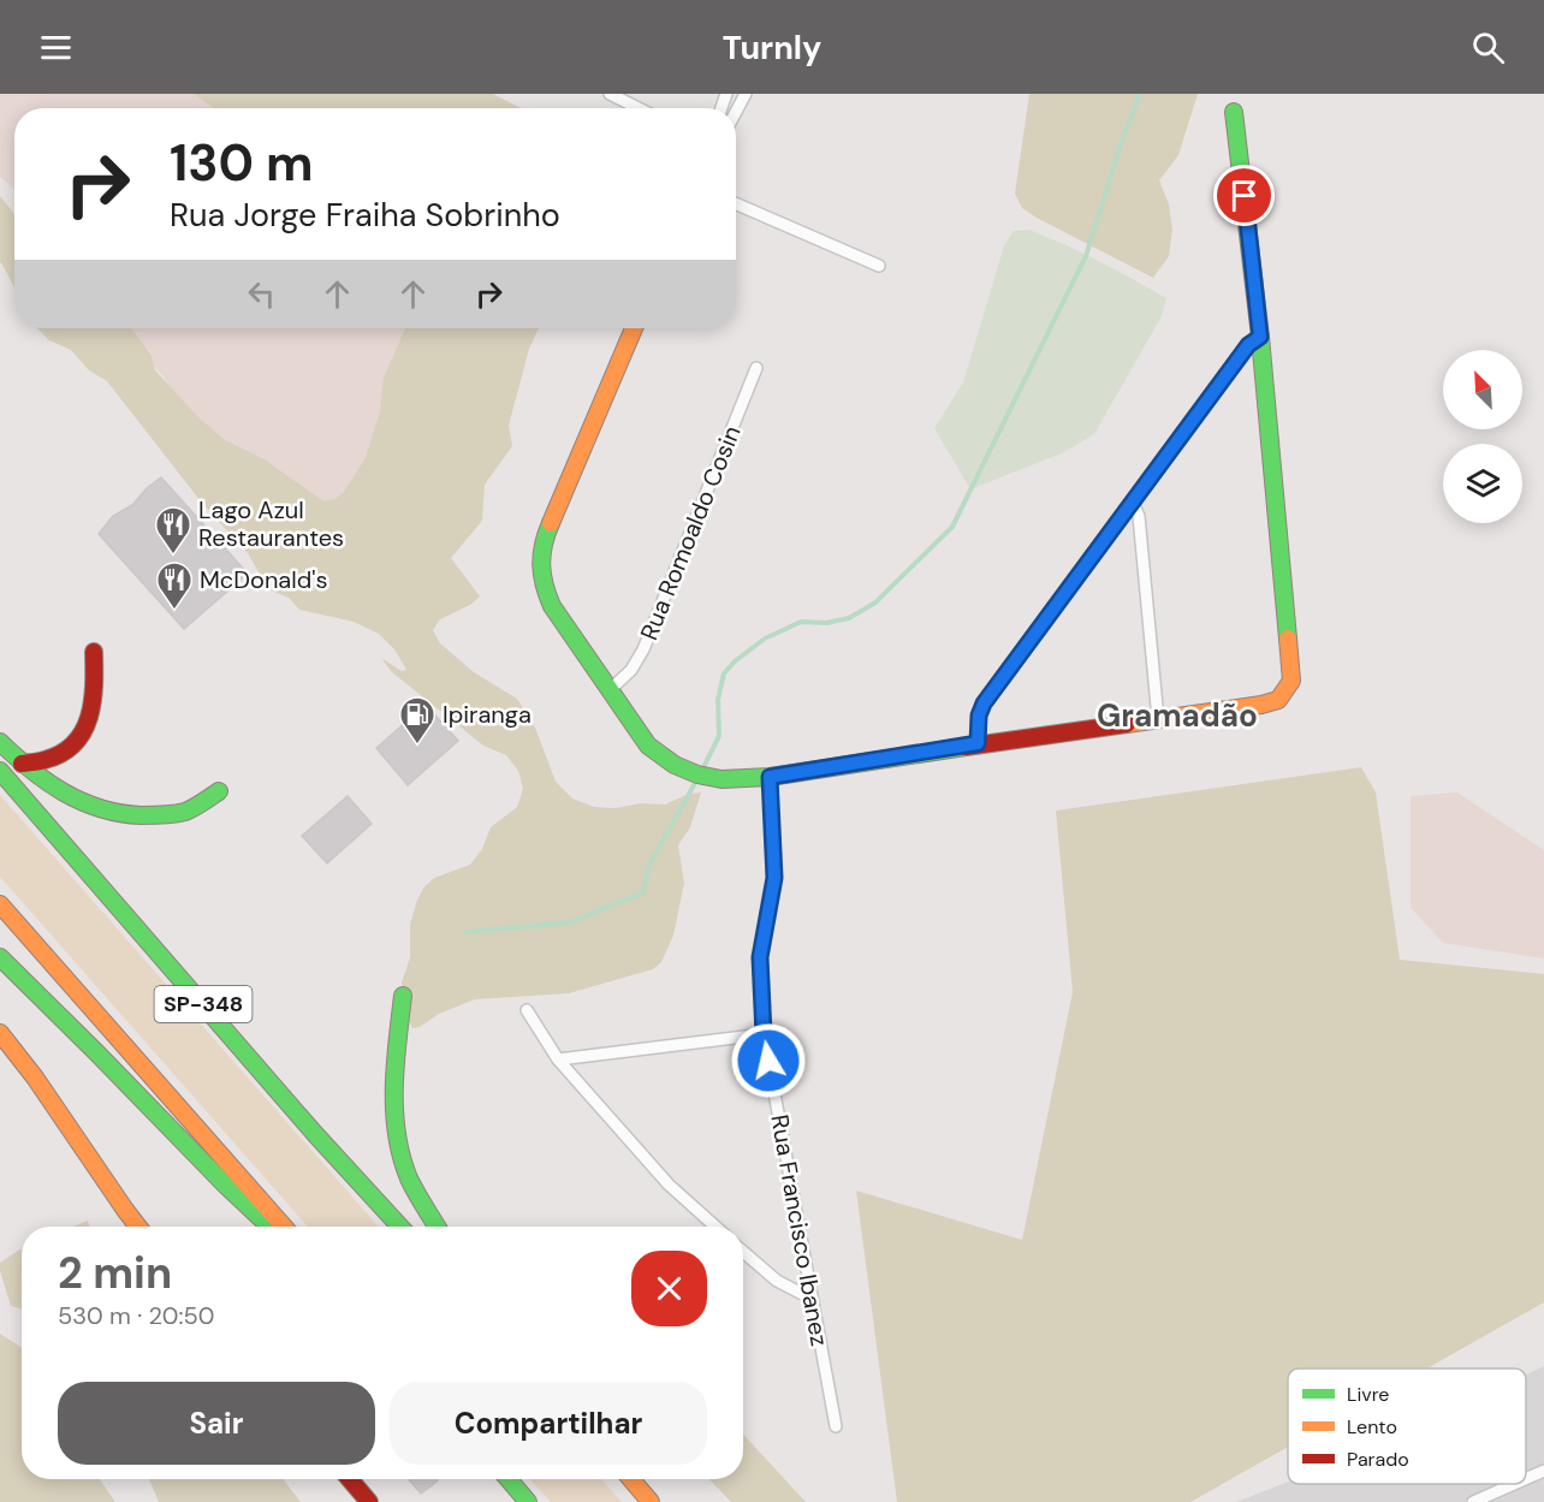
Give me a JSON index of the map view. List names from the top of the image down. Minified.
{"streets":{"main road":["SP-348"],"street":["Rua Romoaldo Cosin","Rua Francisco Ibanez"]},"districts":["Gramadão"],"places":{"restaurant":["Lago Azul Restaurantes","McDonald's"],"fuel station":["Ipiranga"]},"legend":["Livre","Lento","Parado"],"north":"top left","page":{"header":"Turnly","turn":["130 m","Rua Jorge Fraiha Sobrinho"],"heading":["2 min","530 m · 20:50"],"buttons":["Sair","Compartilhar"]}}
